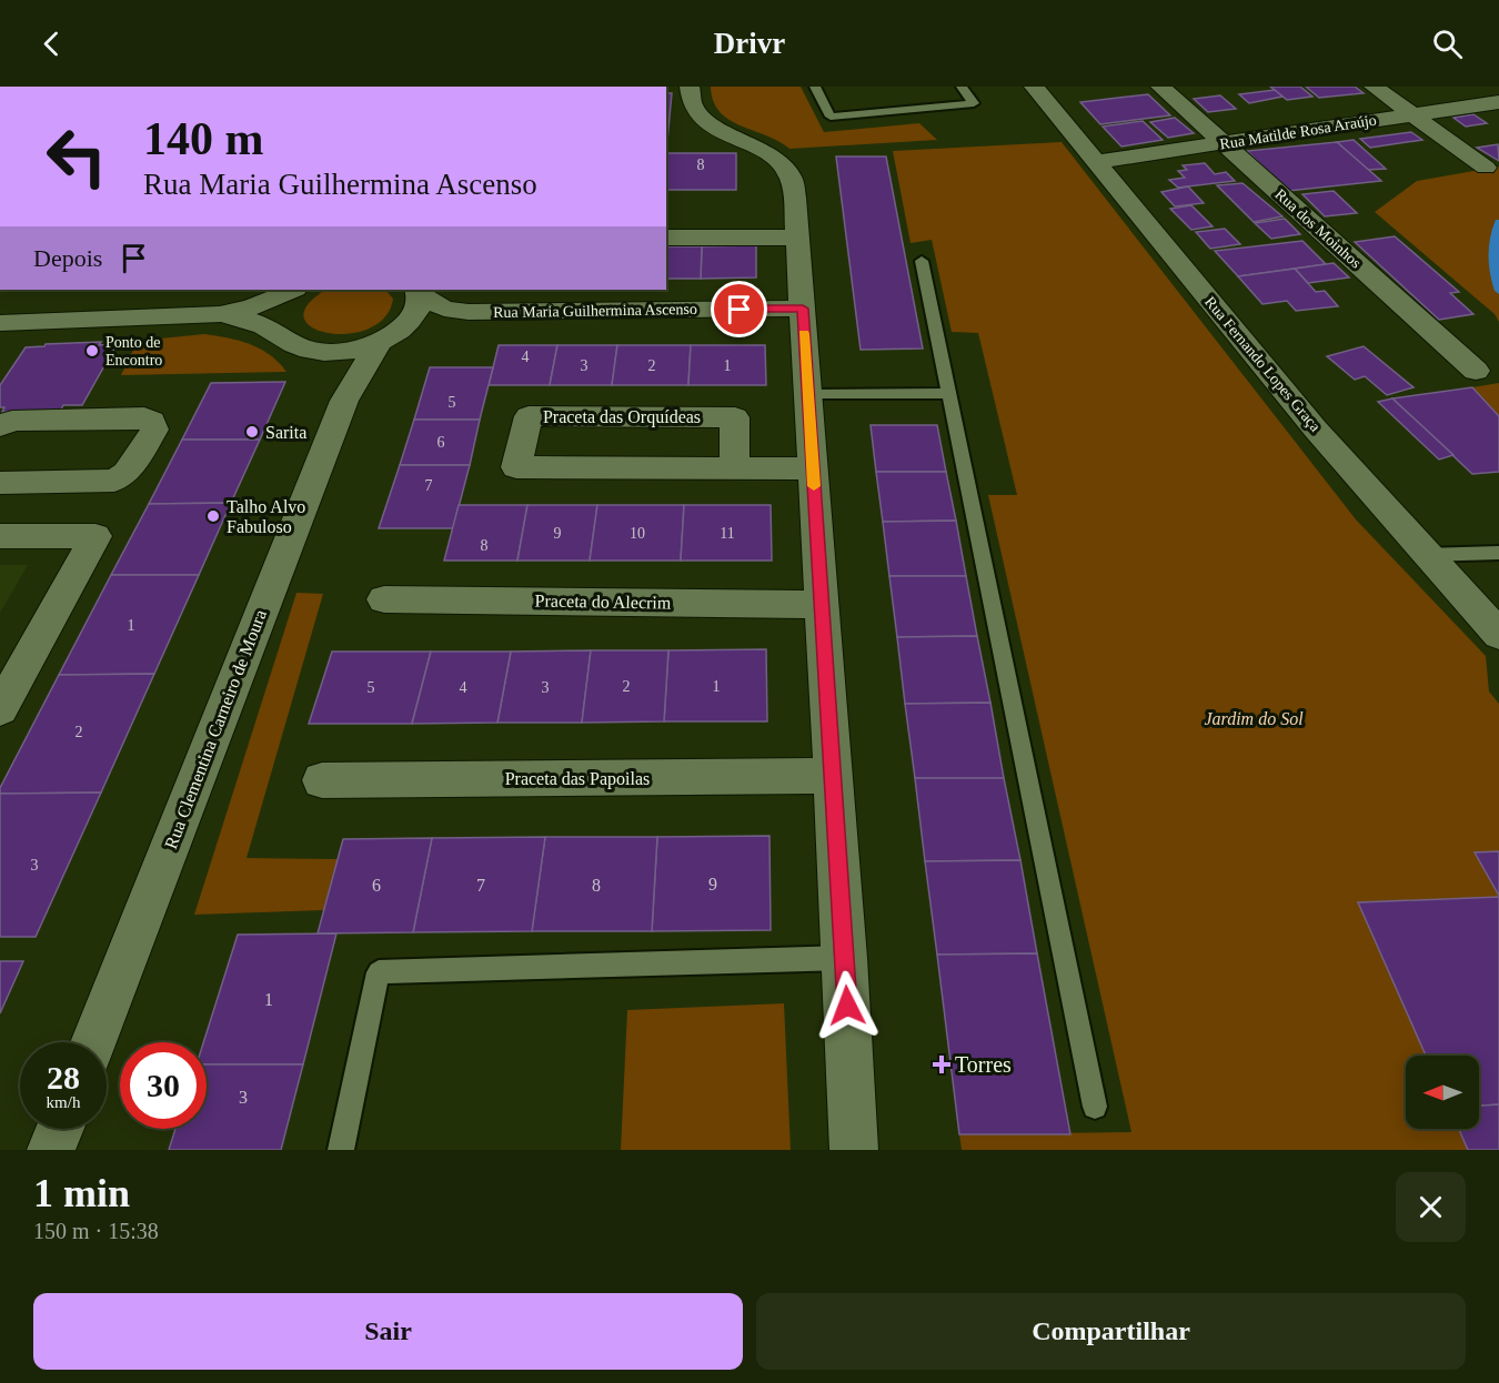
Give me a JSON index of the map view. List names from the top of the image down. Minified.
{"streets":{"street":["Rua Matilde Rosa Araújo","Rua dos Moinhos","Rua Maria Guilhermina Ascenso","Rua Fernando Lopes Graça","Praceta das Orquídeas","Praceta do Alecrim","Rua Clementina Carneiro de Moura","Praceta das Papoilas"]},"crossings":[["Rua Matilde Rosa Araújo","Rua dos Moinhos"],["Rua Matilde Rosa Araújo","Rua Fernando Lopes Graça"],["Rua Maria Guilhermina Ascenso","Rua Clementina Carneiro de Moura"]],"parks":["Jardim do Sol"],"places":{"other":["Ponto de Encontro","Sarita","Talho Alvo Fabuloso"],"health":["Torres"]},"house_numbers":["8","4","3","2","1","5","6","7","9","10","11","8","1","2","1","5","4","3","2","3","9","6","7","8","1","3"],"north":"left","page":{"header":"Drivr","turn":["140 m","Rua Maria Guilhermina Ascenso"],"then":"Depois","speed":"28 km/h","limit":"30","heading":["1 min","150 m · 15:38"],"buttons":["Sair","Compartilhar"]}}
